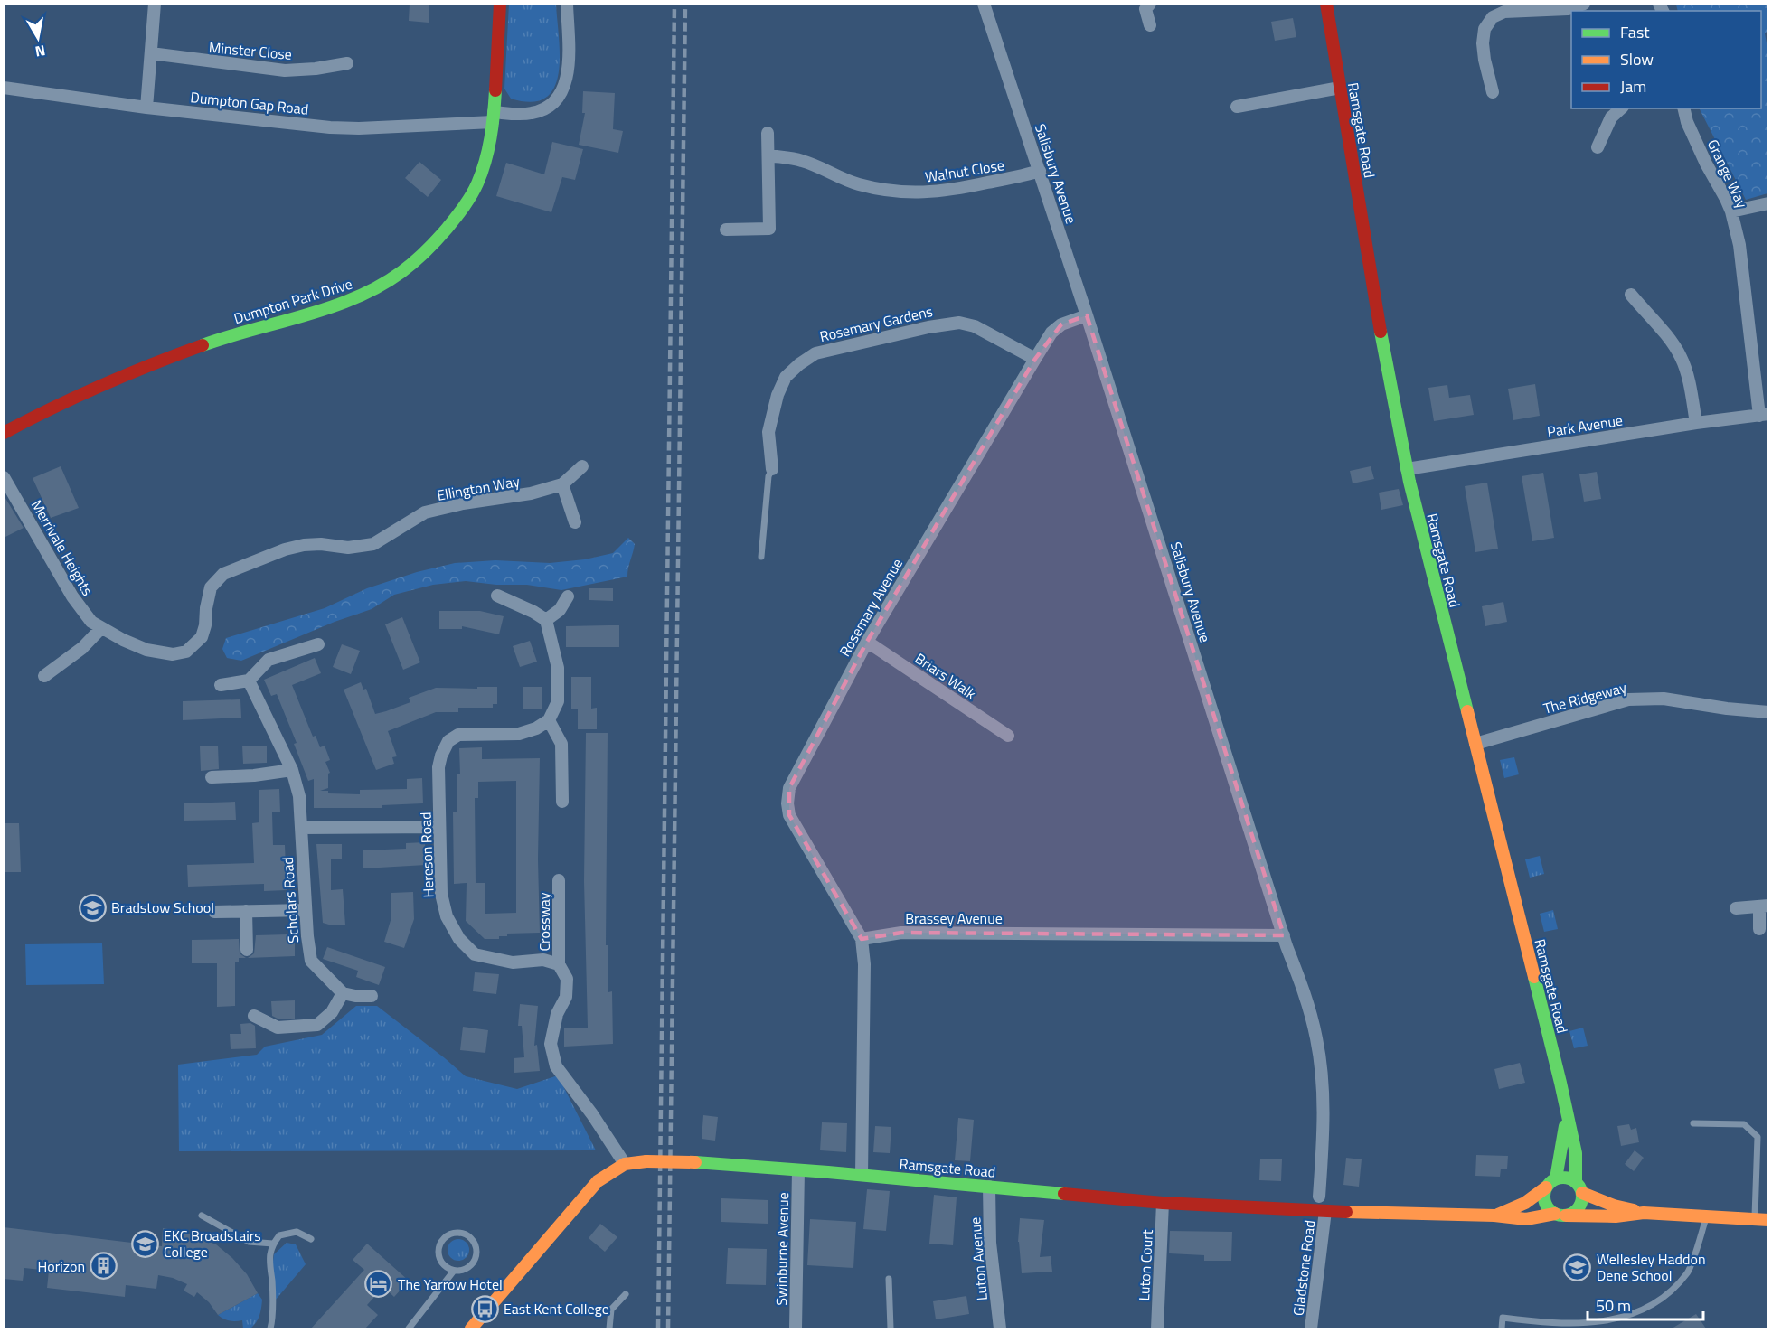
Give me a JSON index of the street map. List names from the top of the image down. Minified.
{"streets":{"main road":["Ramsgate Road","Dumpton Park Drive"],"street":["Minster Close","Dumpton Gap Road","Walnut Close","Salisbury Avenue","Grange Way","Rosemary Gardens","Park Avenue","Ellington Way","Merrivale Heights","Rosemary Avenue","Briars Walk","The Ridgeway","Hereson Road","Scholars Road","Brassey Avenue","Crossway","Swinburne Avenue","Luton Avenue","Luton Court","Gladstone Road"]},"crossings":[["Dumpton Gap Road","Dumpton Park Drive"],["Ramsgate Road","Park Avenue"],["Ramsgate Road","The Ridgeway"],["Ramsgate Road","Swinburne Avenue"],["Ramsgate Road","Luton Avenue"],["Ramsgate Road","Luton Court"],["Ramsgate Road","Gladstone Road"],["Walnut Close","Salisbury Avenue"],["Salisbury Avenue","Rosemary Avenue"],["Salisbury Avenue","Brassey Avenue"],["Grange Way","Park Avenue"],["Rosemary Gardens","Rosemary Avenue"],["Ellington Way","Merrivale Heights"],["Rosemary Avenue","Briars Walk"],["Rosemary Avenue","Brassey Avenue"],["Hereson Road","Crossway"]],"places":{"school or university":["Bradstow School","EKC Broadstairs College","Wellesley Haddon Dene School"],"building":["Horizon"],"hotel":["The Yarrow Hotel"],"bus stop":["East Kent College"]},"legend":["Fast","Slow","Jam"],"scale_bar":"50 m","north":"bottom"}
